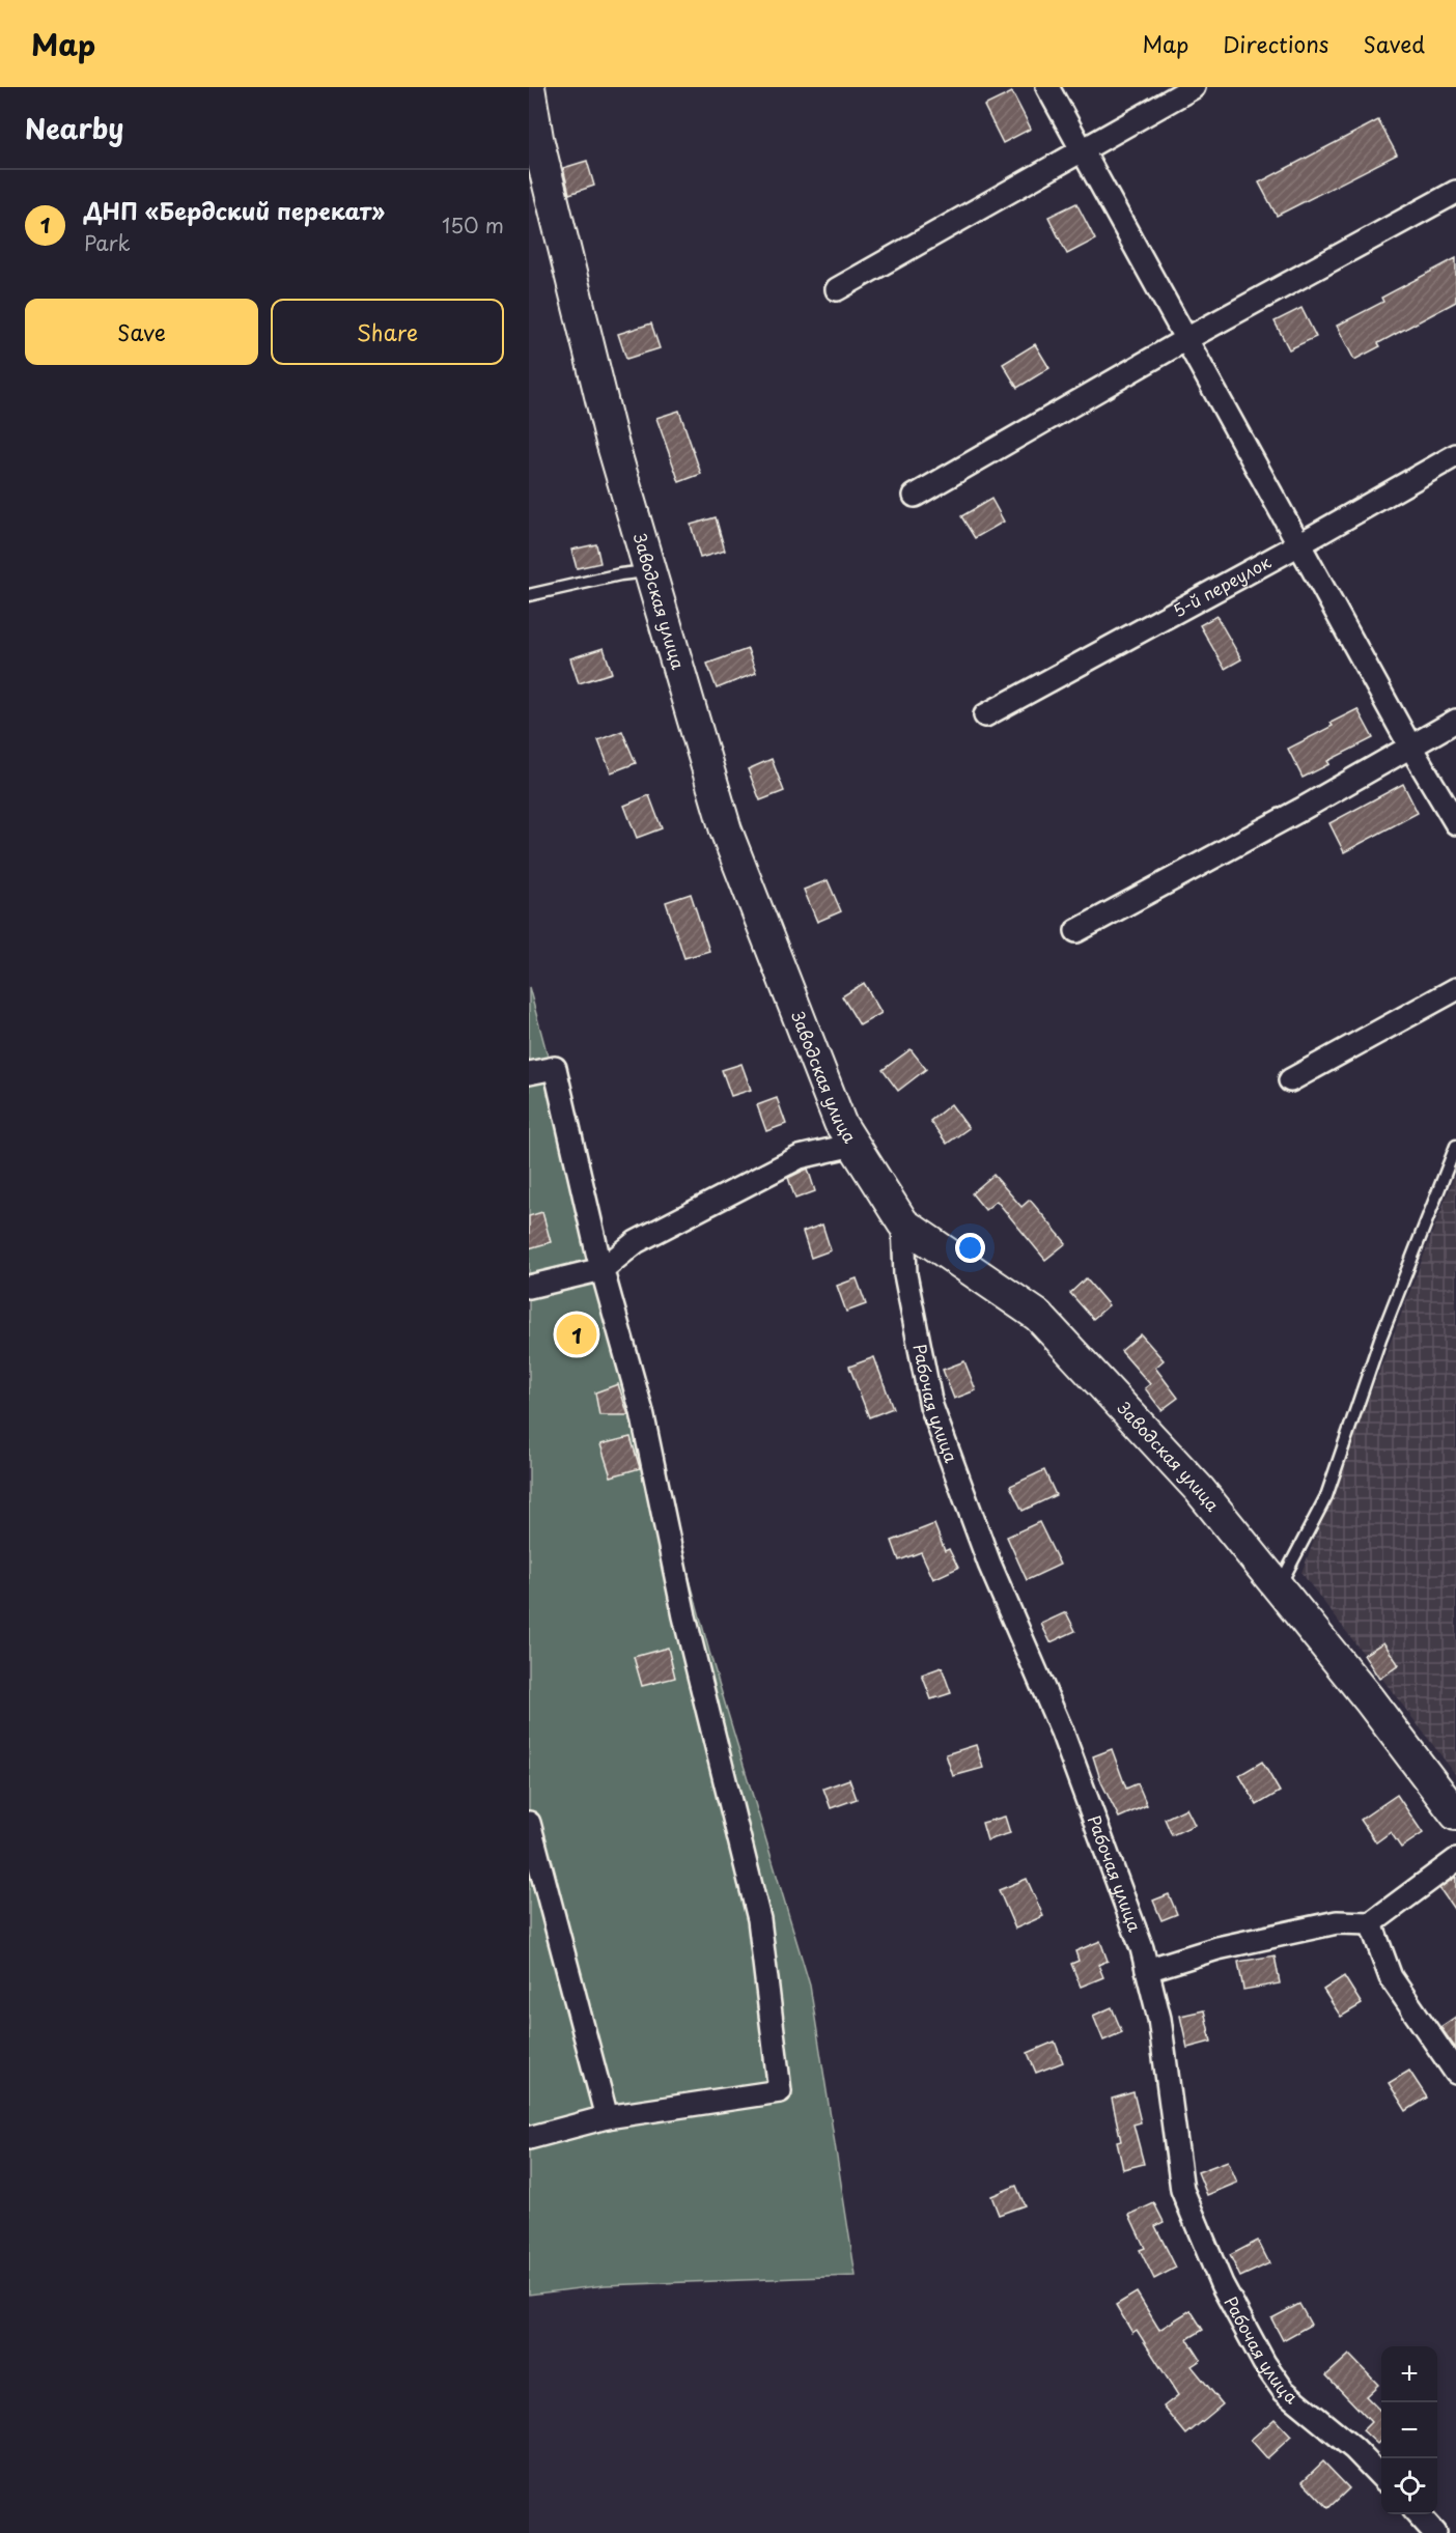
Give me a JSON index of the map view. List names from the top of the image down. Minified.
{"streets":{"street":["5-й переулок","Заводская улица","Рабочая улица"]},"crossings":[["Заводская улица","Рабочая улица"]],"page":{"header":"Map","nav":["Map","Directions","Saved"],"heading":"Nearby","list":[{"mark":"1","name":"ДНП «Бердский перекат»","note":"Park","value":"150 m"}],"buttons":["Save","Share"],"pins":"1","map_buttons":["+","−"]}}
